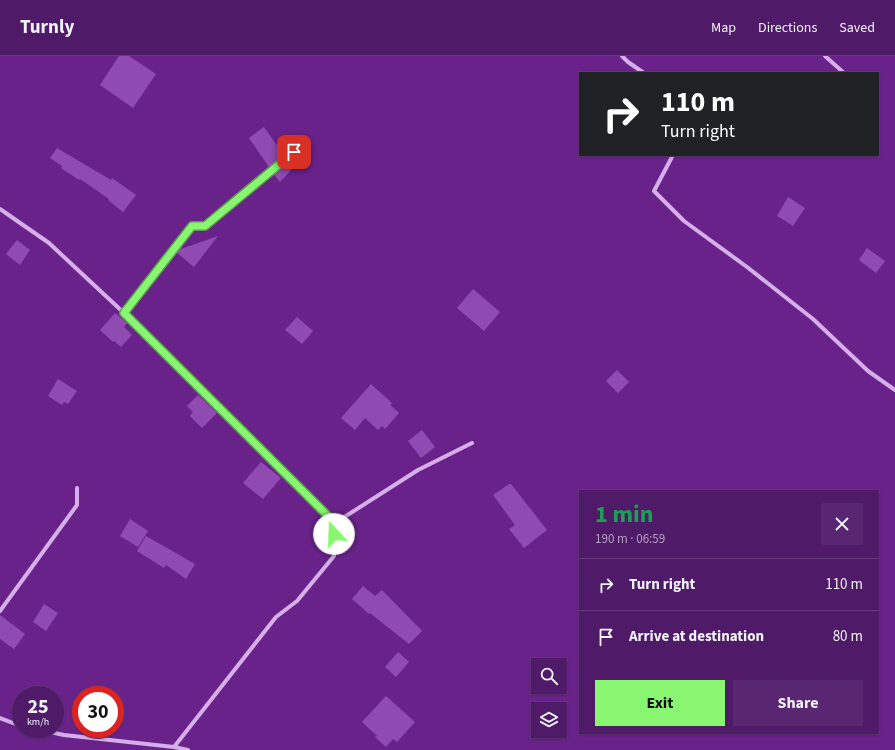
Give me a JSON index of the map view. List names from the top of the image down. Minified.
{"page":{"header":"Turnly","nav":["Map","Directions","Saved"],"turn":["110 m","Turn right"],"heading":["1 min","190 m · 06:59"],"list":[{"name":"Turn right","value":"110 m"},{"name":"Arrive at destination","value":"80 m"}],"buttons":["Exit","Share"],"speed":"25 km/h","limit":"30"}}
